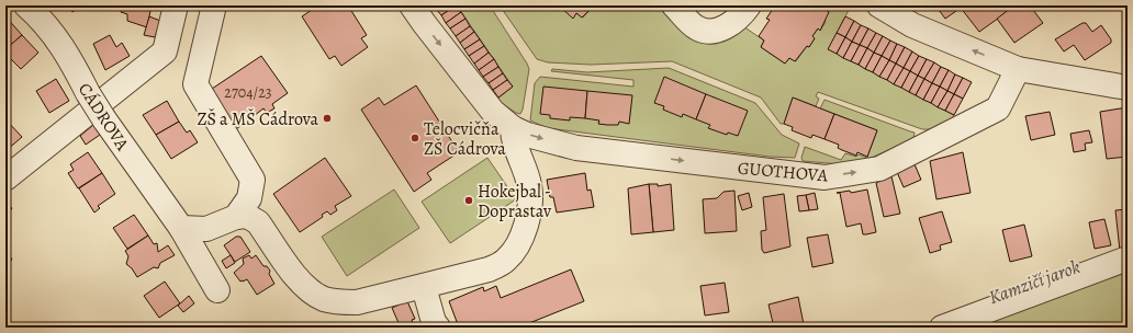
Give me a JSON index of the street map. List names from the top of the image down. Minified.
{"streets":{"street":["CÁDROVA","GUOTHOVA"]},"one_way":["GUOTHOVA"],"water":["Kamzičí jarok"],"places":["ZŠ a MŠ Cádrova","Telocvičňa ZŠ Cádrova","Hokejbal - Doprastav"],"house_numbers":["2704/23"]}
